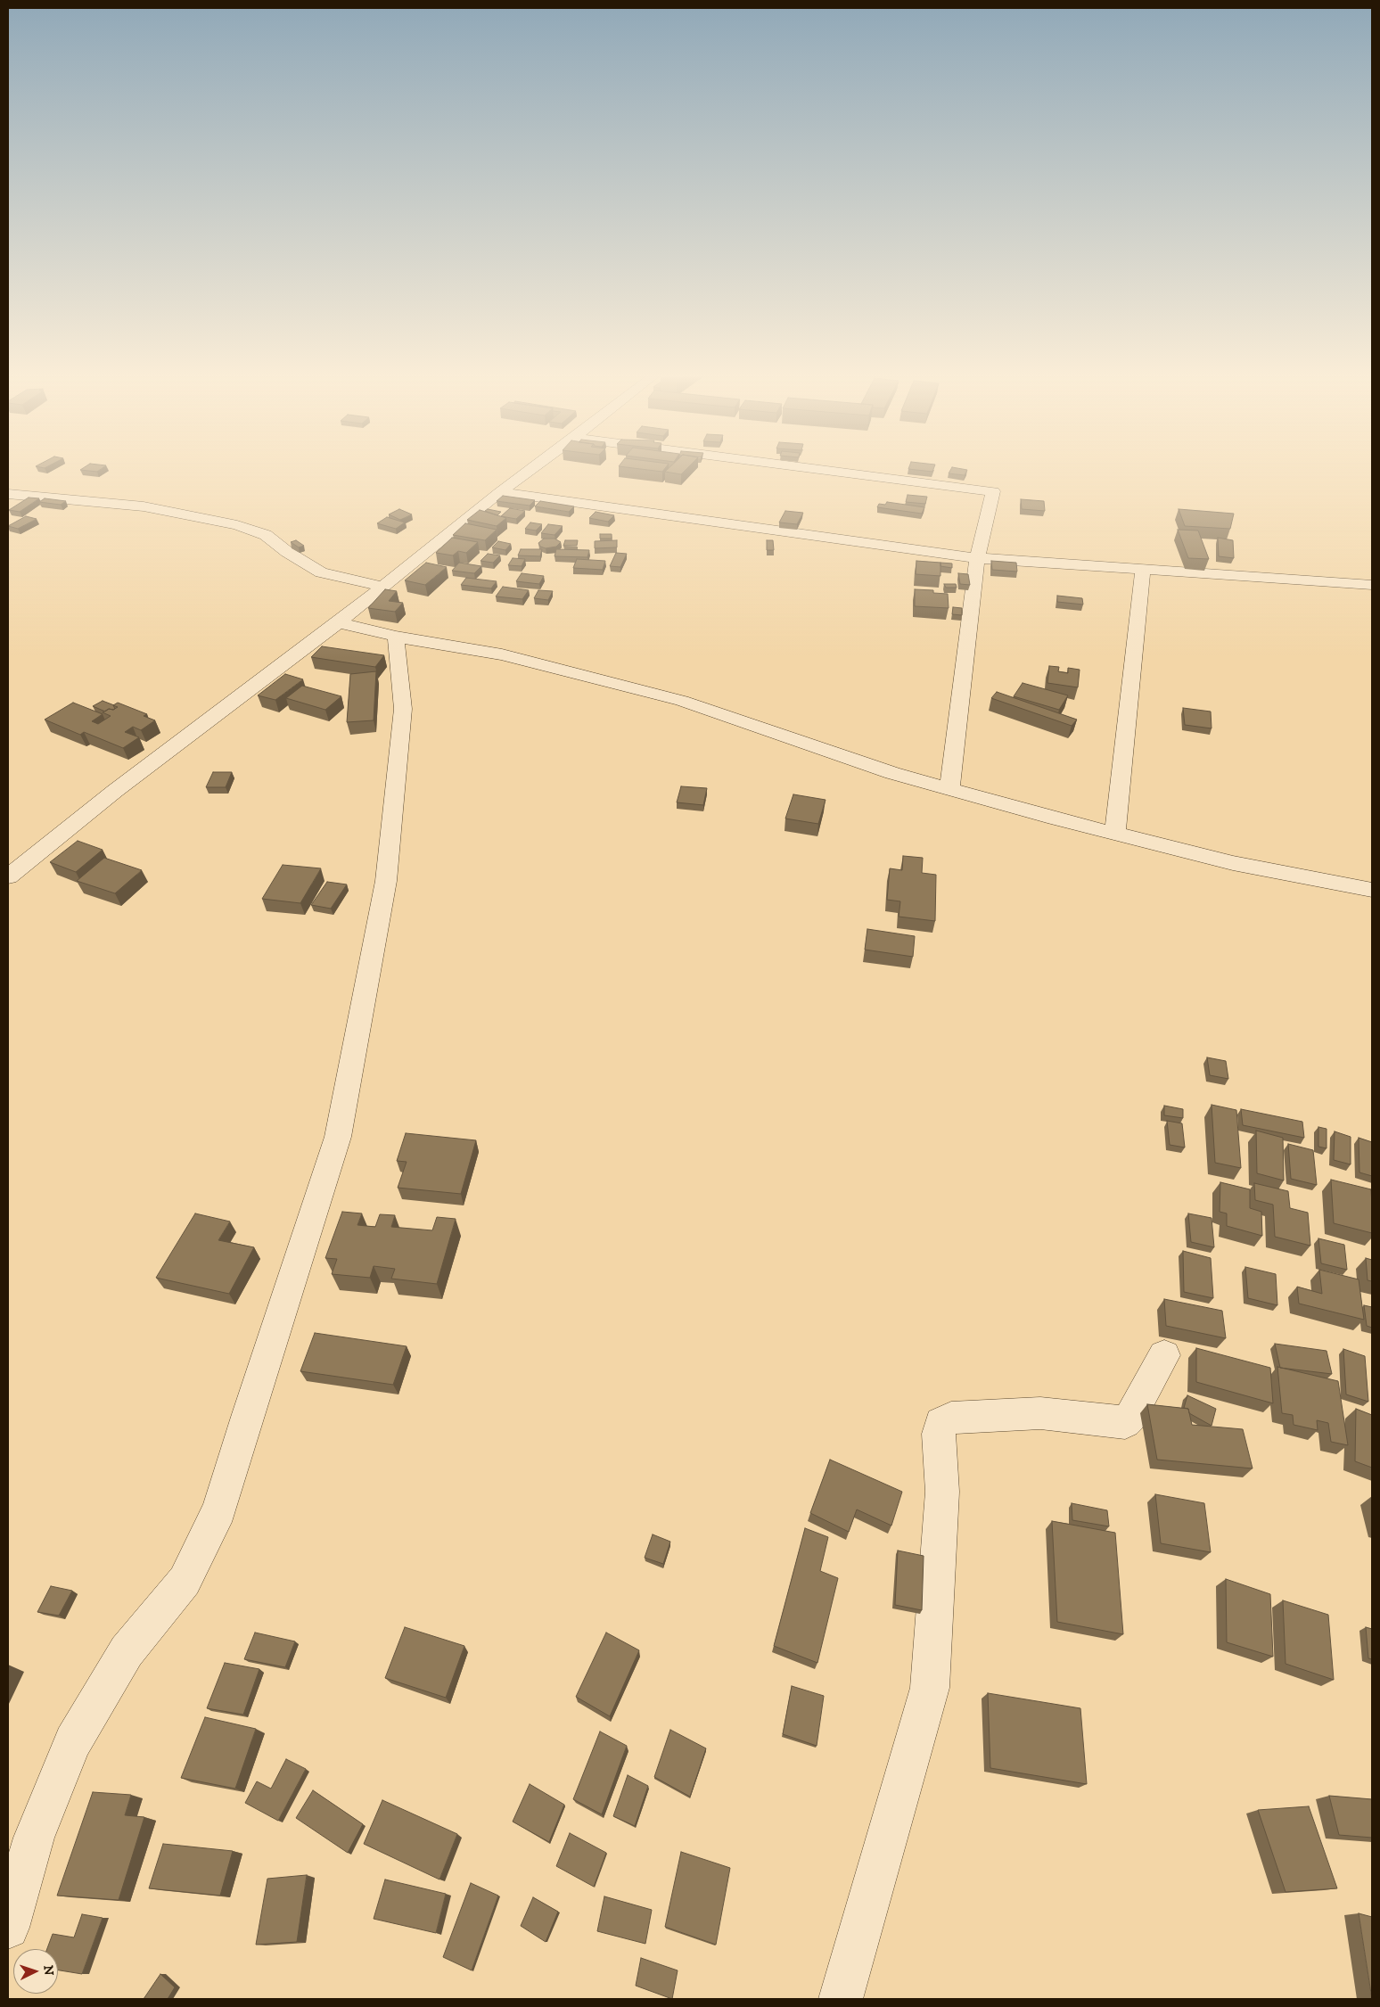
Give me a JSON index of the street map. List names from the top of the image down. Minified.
{"north":"right"}
